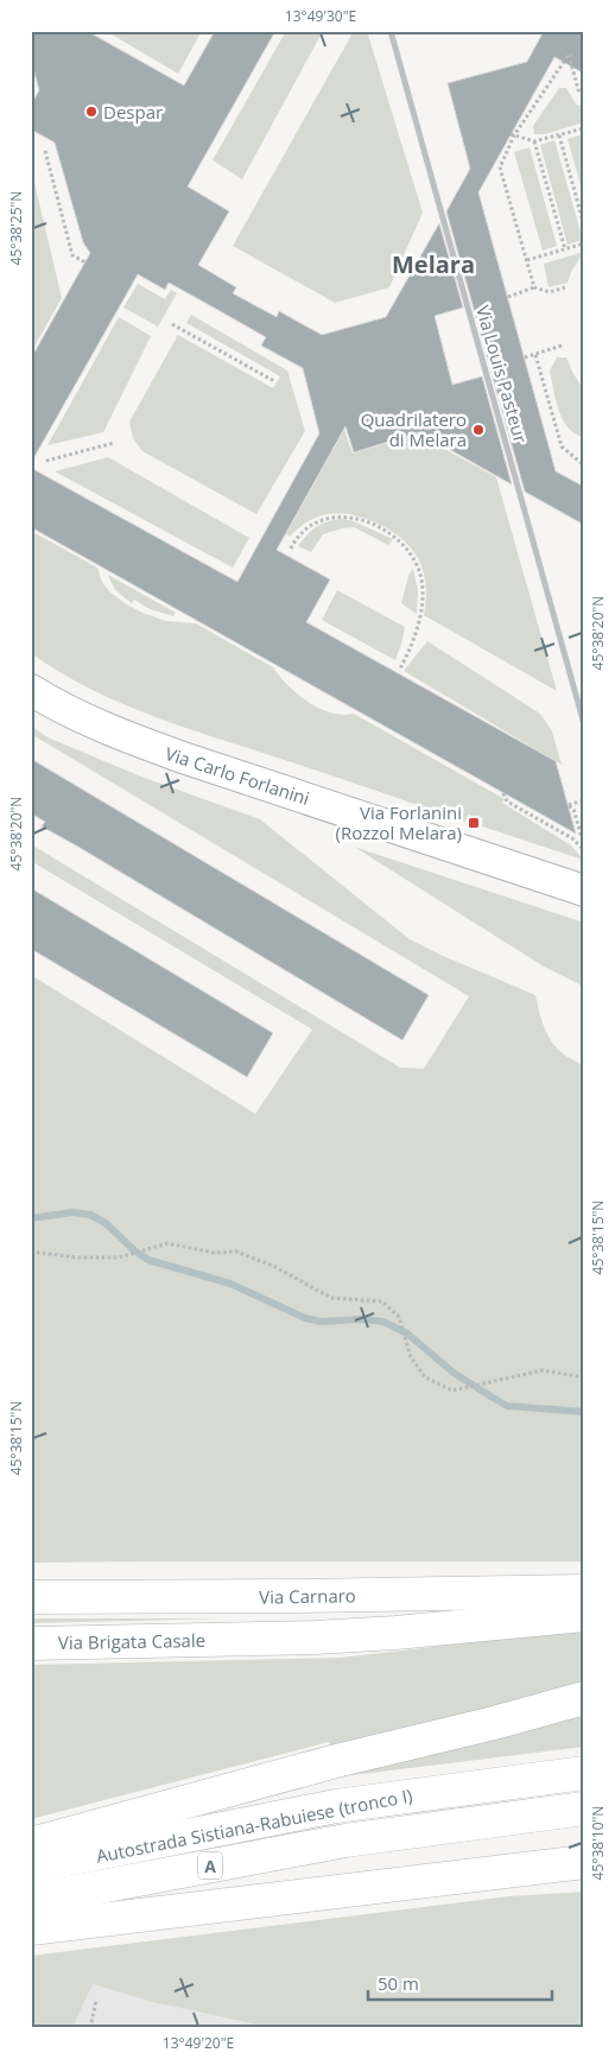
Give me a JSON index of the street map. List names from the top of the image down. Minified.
{"streets":{"main road":["Via Carlo Forlanini","Via Carnaro","Via Brigata Casale","Autostrada Sistiana-Rabuiese (tronco I)","A"],"street":["Via Louis Pasteur"]},"districts":["Melara"],"places":{"other":["Despar","Quadrilatero di Melara"],"transit":["Via Forlanini (Rozzol Melara)"]},"scale_bar":"50 m","coordinates":["13°49'30\"E","45°38'25\"N","45°38'20\"N","45°38'15\"N","45°38'10\"N","13°49'20\"E"]}
